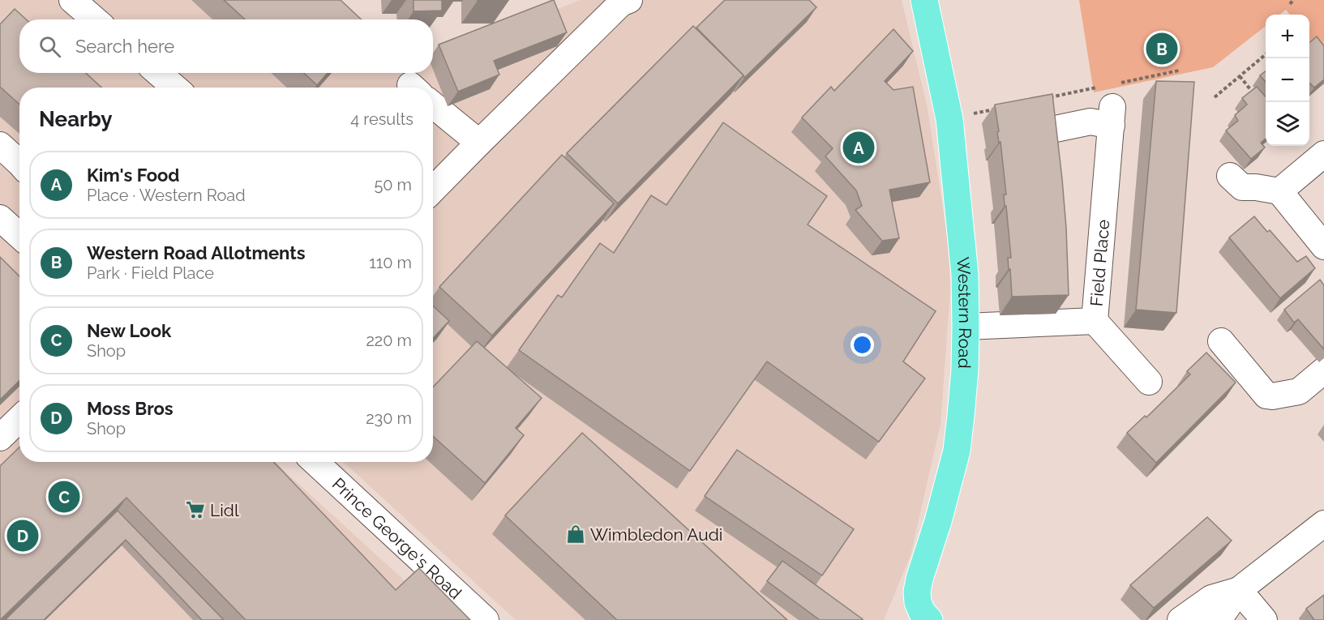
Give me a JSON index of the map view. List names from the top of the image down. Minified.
{"streets":{"main road":["Western Road"],"street":["Field Place","Prince George's Road"]},"crossings":[["Field Place","Western Road"]],"places":{"supermarket":["Lidl"],"shop":["Wimbledon Audi"]},"page":{"map_buttons":["+","−"],"search":"Search here","pins":["B","A","C","D"],"heading":["Nearby","4 results"],"list":[{"mark":"A","name":"Kim's Food","note":"Place · Western Road","value":"50 m"},{"mark":"B","name":"Western Road Allotments","note":"Park · Field Place","value":"110 m"},{"mark":"C","name":"New Look","note":"Shop","value":"220 m"},{"mark":"D","name":"Moss Bros","note":"Shop","value":"230 m"}]}}
